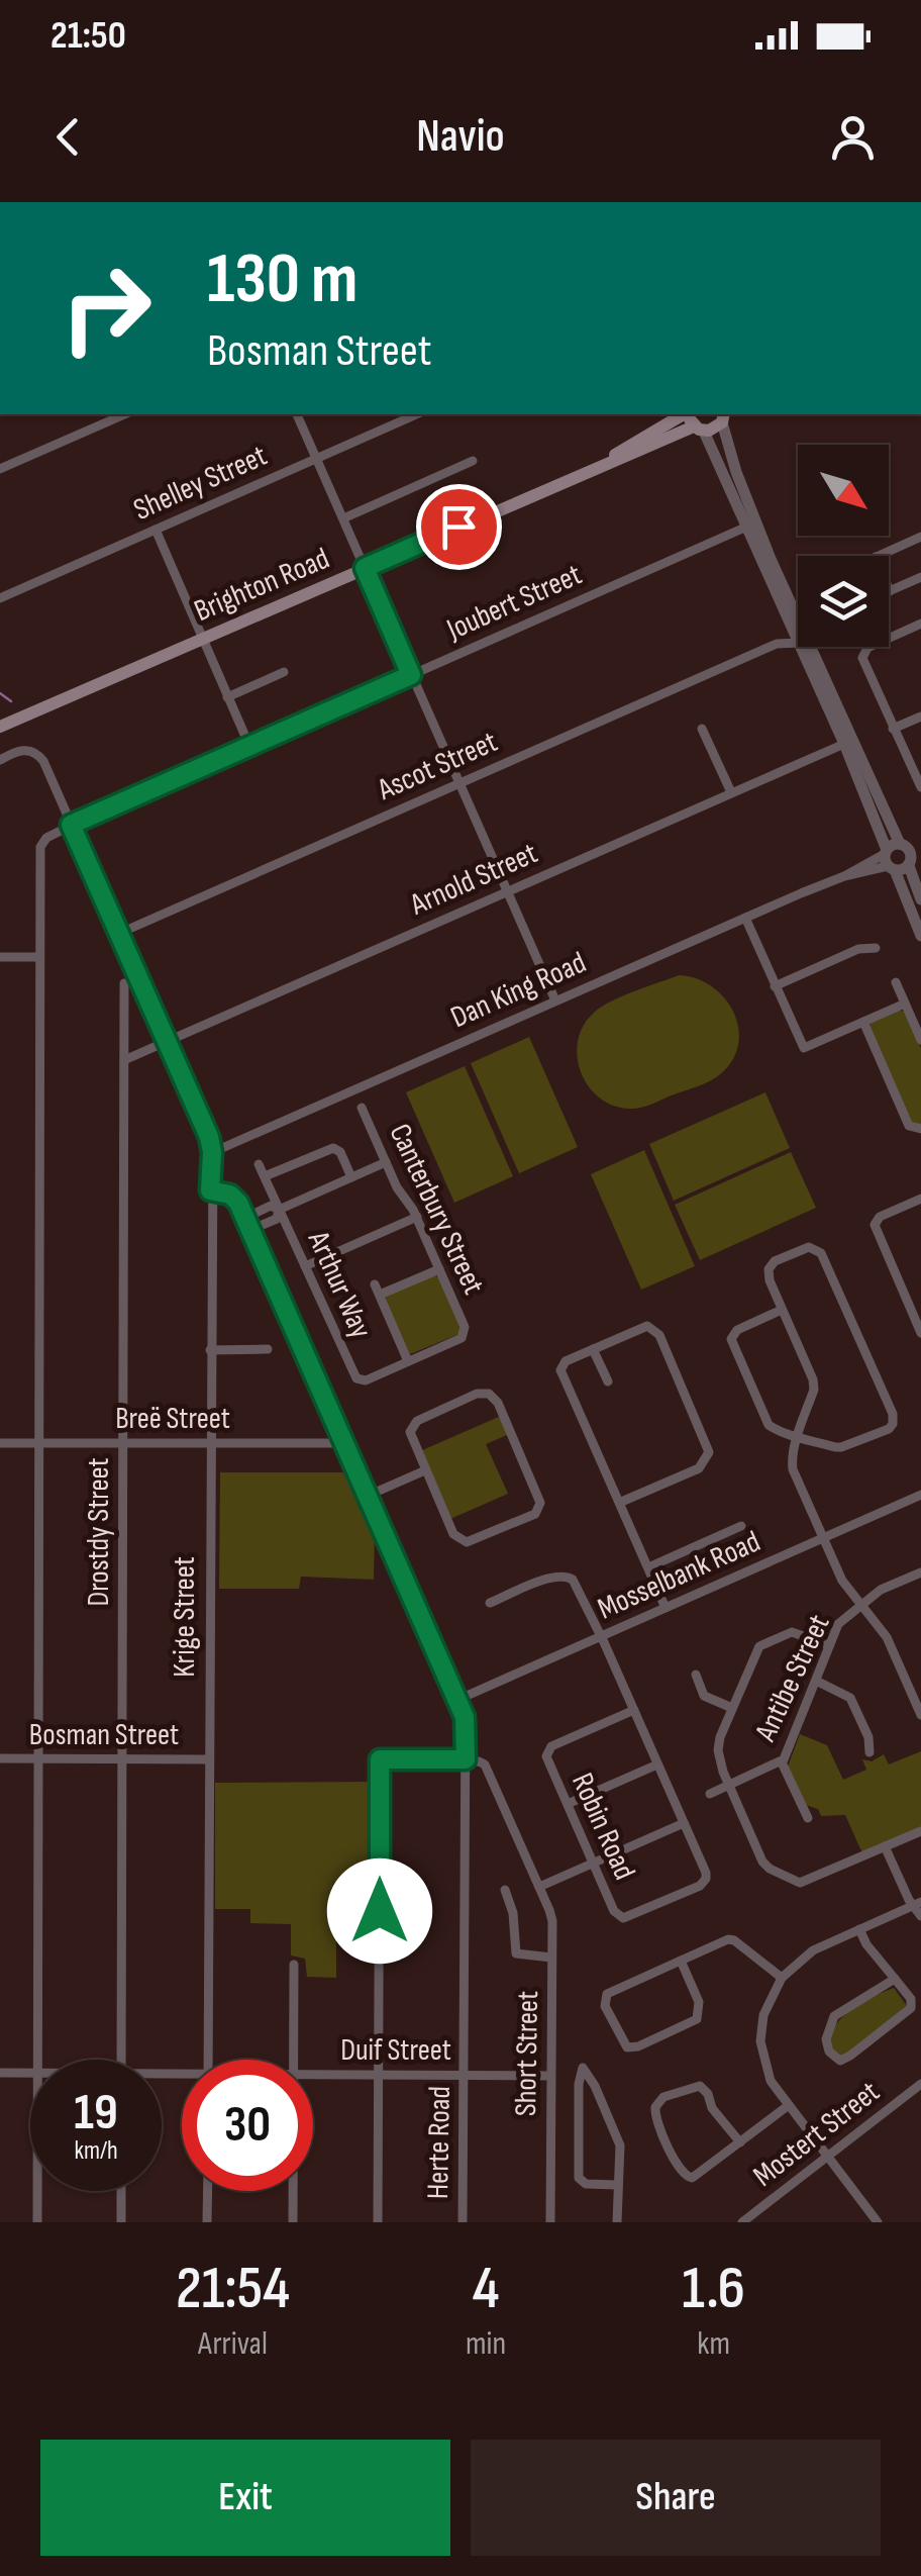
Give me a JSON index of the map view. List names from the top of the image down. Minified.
{"streets":{"main road":["Brighton Road"],"street":["Shelley Street","Joubert Street","Ascot Street","Arnold Street","Dan King Road","Canterbury Street","Arthur Way","Breë Street","Drostdy Street","Mosselbank Road","Krige Street","Antibe Street","Bosman Street","Robin Road","Duif Street","Short Street","Mostert Street","Herte Road"]},"crossings":[["Arnold Street","Drostdy Street"],["Dan King Road","Krige Street"],["Canterbury Street","Arthur Way"],["Breë Street","Drostdy Street"],["Breë Street","Krige Street"],["Breë Street","Herte Road"],["Drostdy Street","Bosman Street"],["Mosselbank Road","Robin Road"],["Mosselbank Road","Herte Road"],["Krige Street","Bosman Street"],["Duif Street","Short Street"],["Duif Street","Herte Road"],["Short Street","Herte Road"]],"north":"bottom right","page":{"status":"21:50","header":"Navio","turn":["130 m","Bosman Street"],"speed":"19 km/h","limit":"30","eta":["21:54","Arrival","4","min","1.6","km"],"buttons":["Exit","Share"]}}
